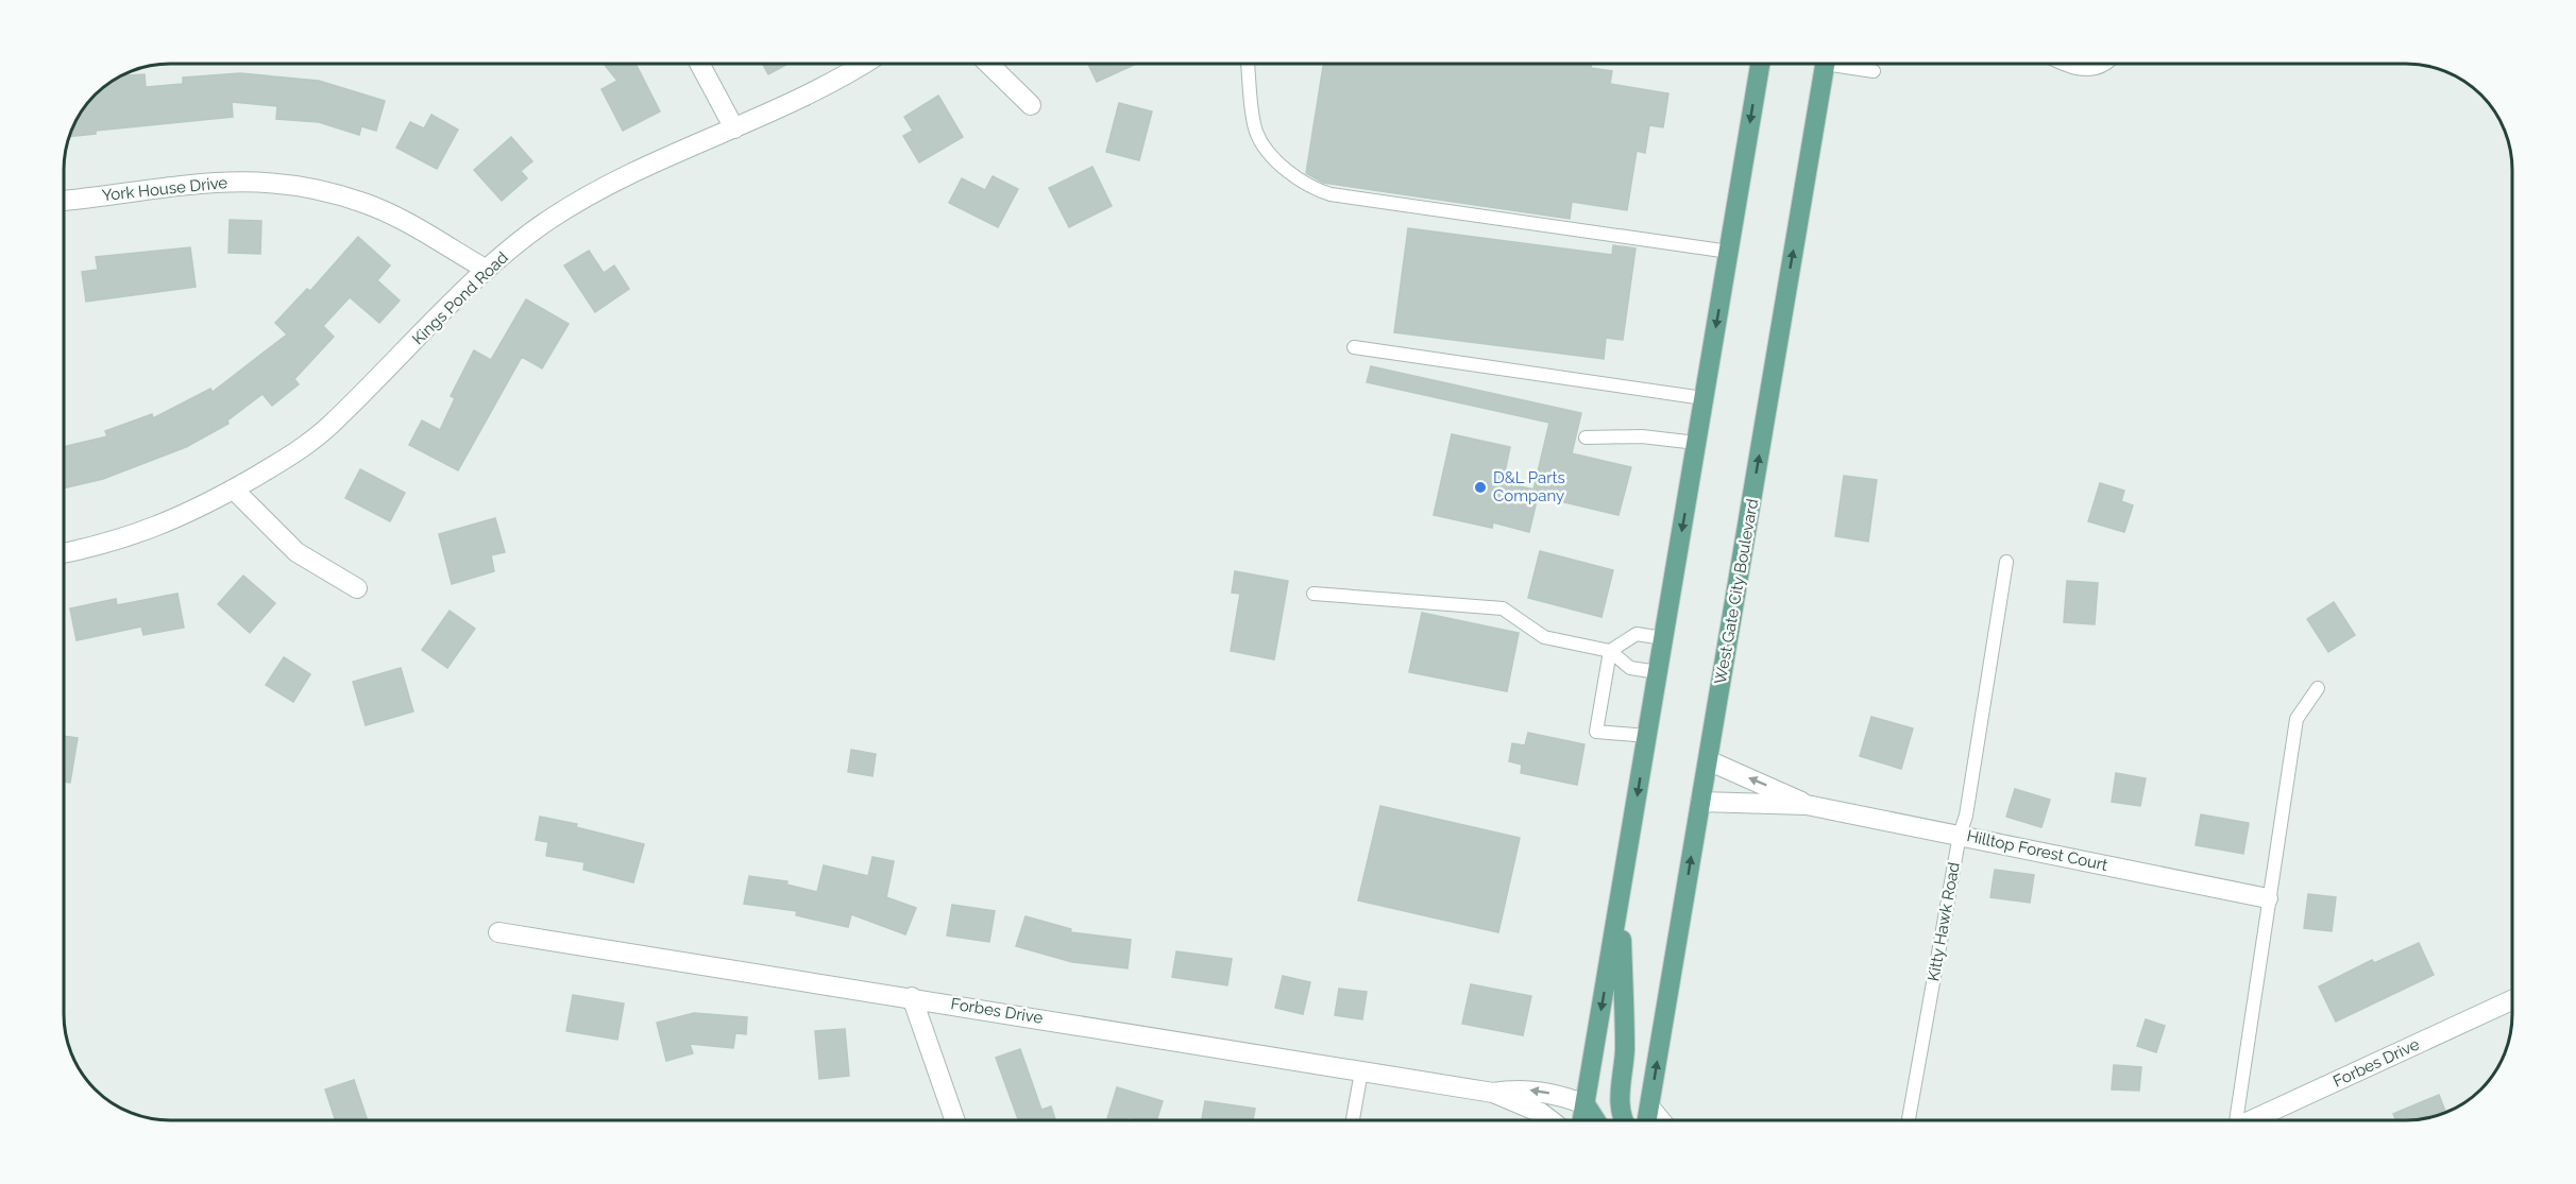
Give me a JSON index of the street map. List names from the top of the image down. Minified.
{"streets":{"main road":["West Gate City Boulevard"],"street":["York House Drive","Kings Pond Road","Hilltop Forest Court","Forbes Drive"],"lane":["Kitty Hawk Road"]},"crossings":[["York House Drive","Kings Pond Road"],["West Gate City Boulevard","Hilltop Forest Court"],["Hilltop Forest Court","Kitty Hawk Road"]],"places":["D&L Parts Company"]}
